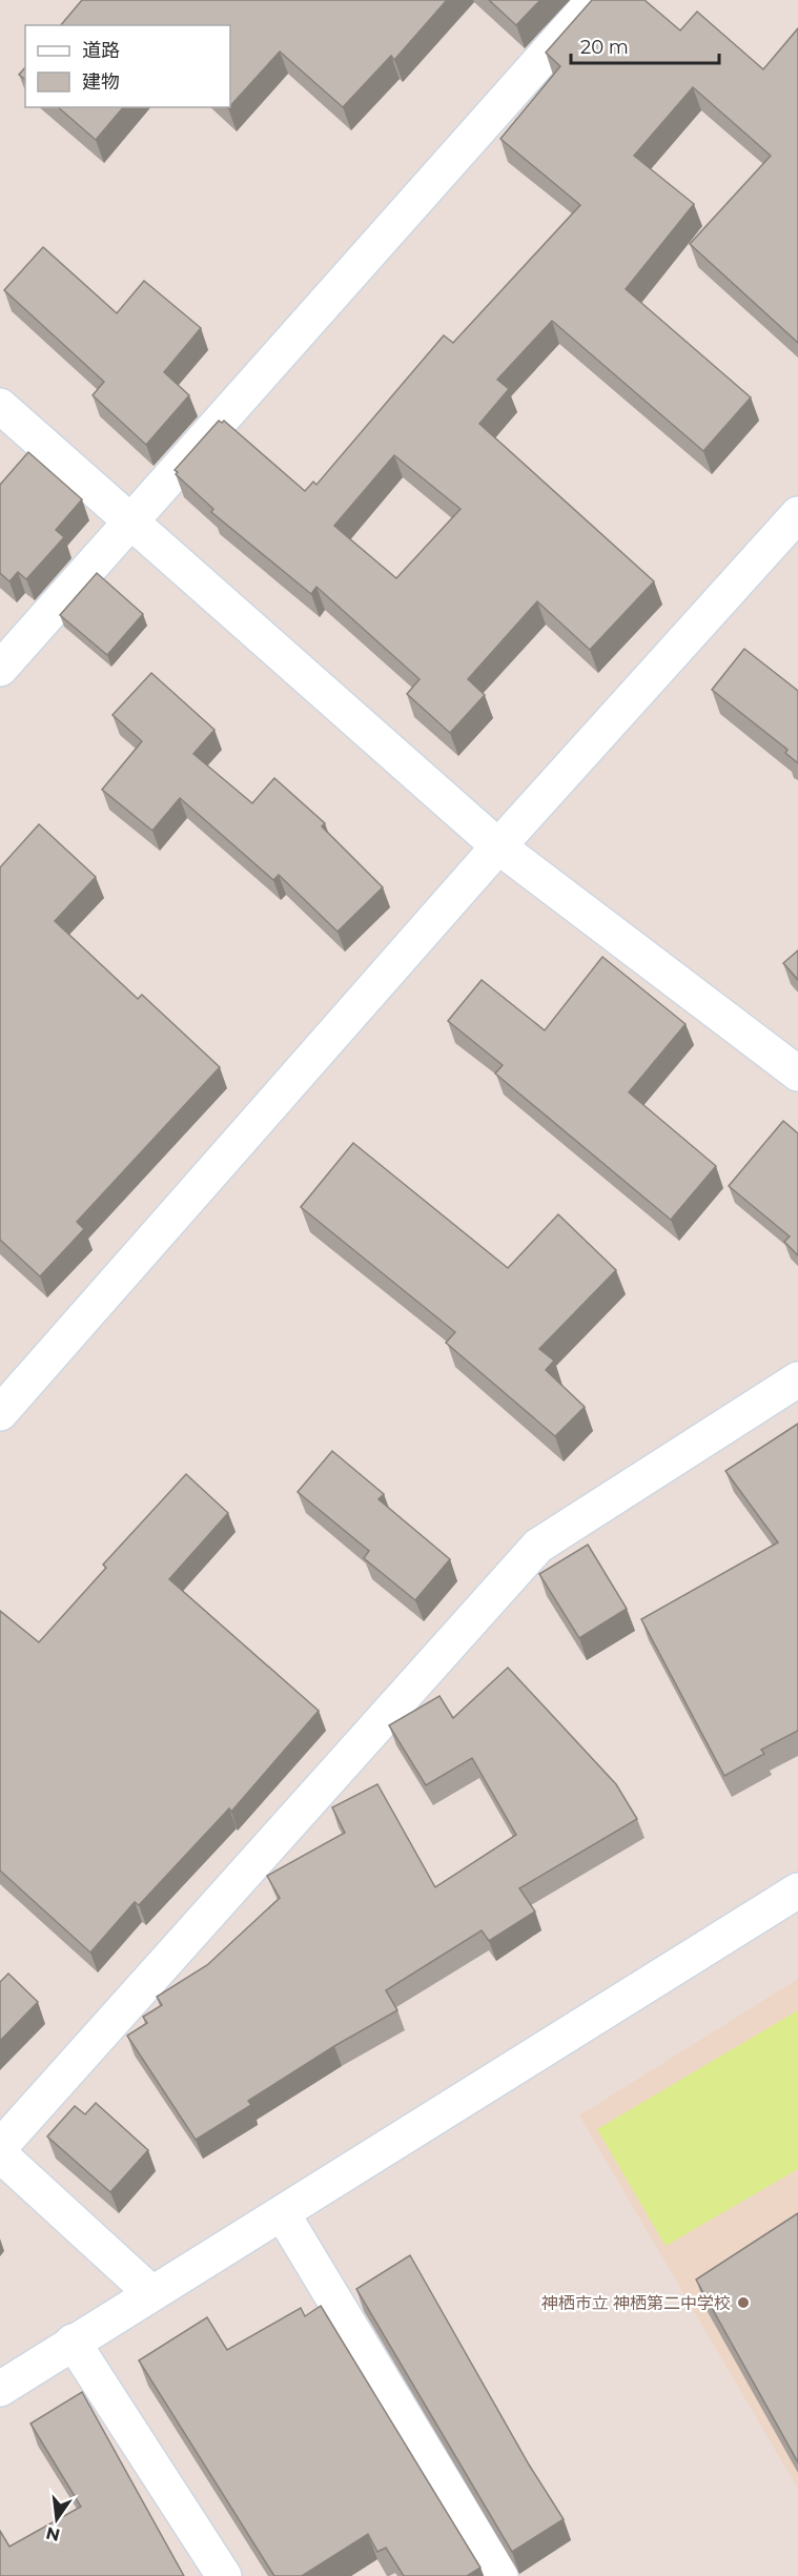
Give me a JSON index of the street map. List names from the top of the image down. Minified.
{"places":["神栖市立 神栖第二中学校"],"legend":["道路","建物"],"scale_bar":"20 m","north":"bottom"}
